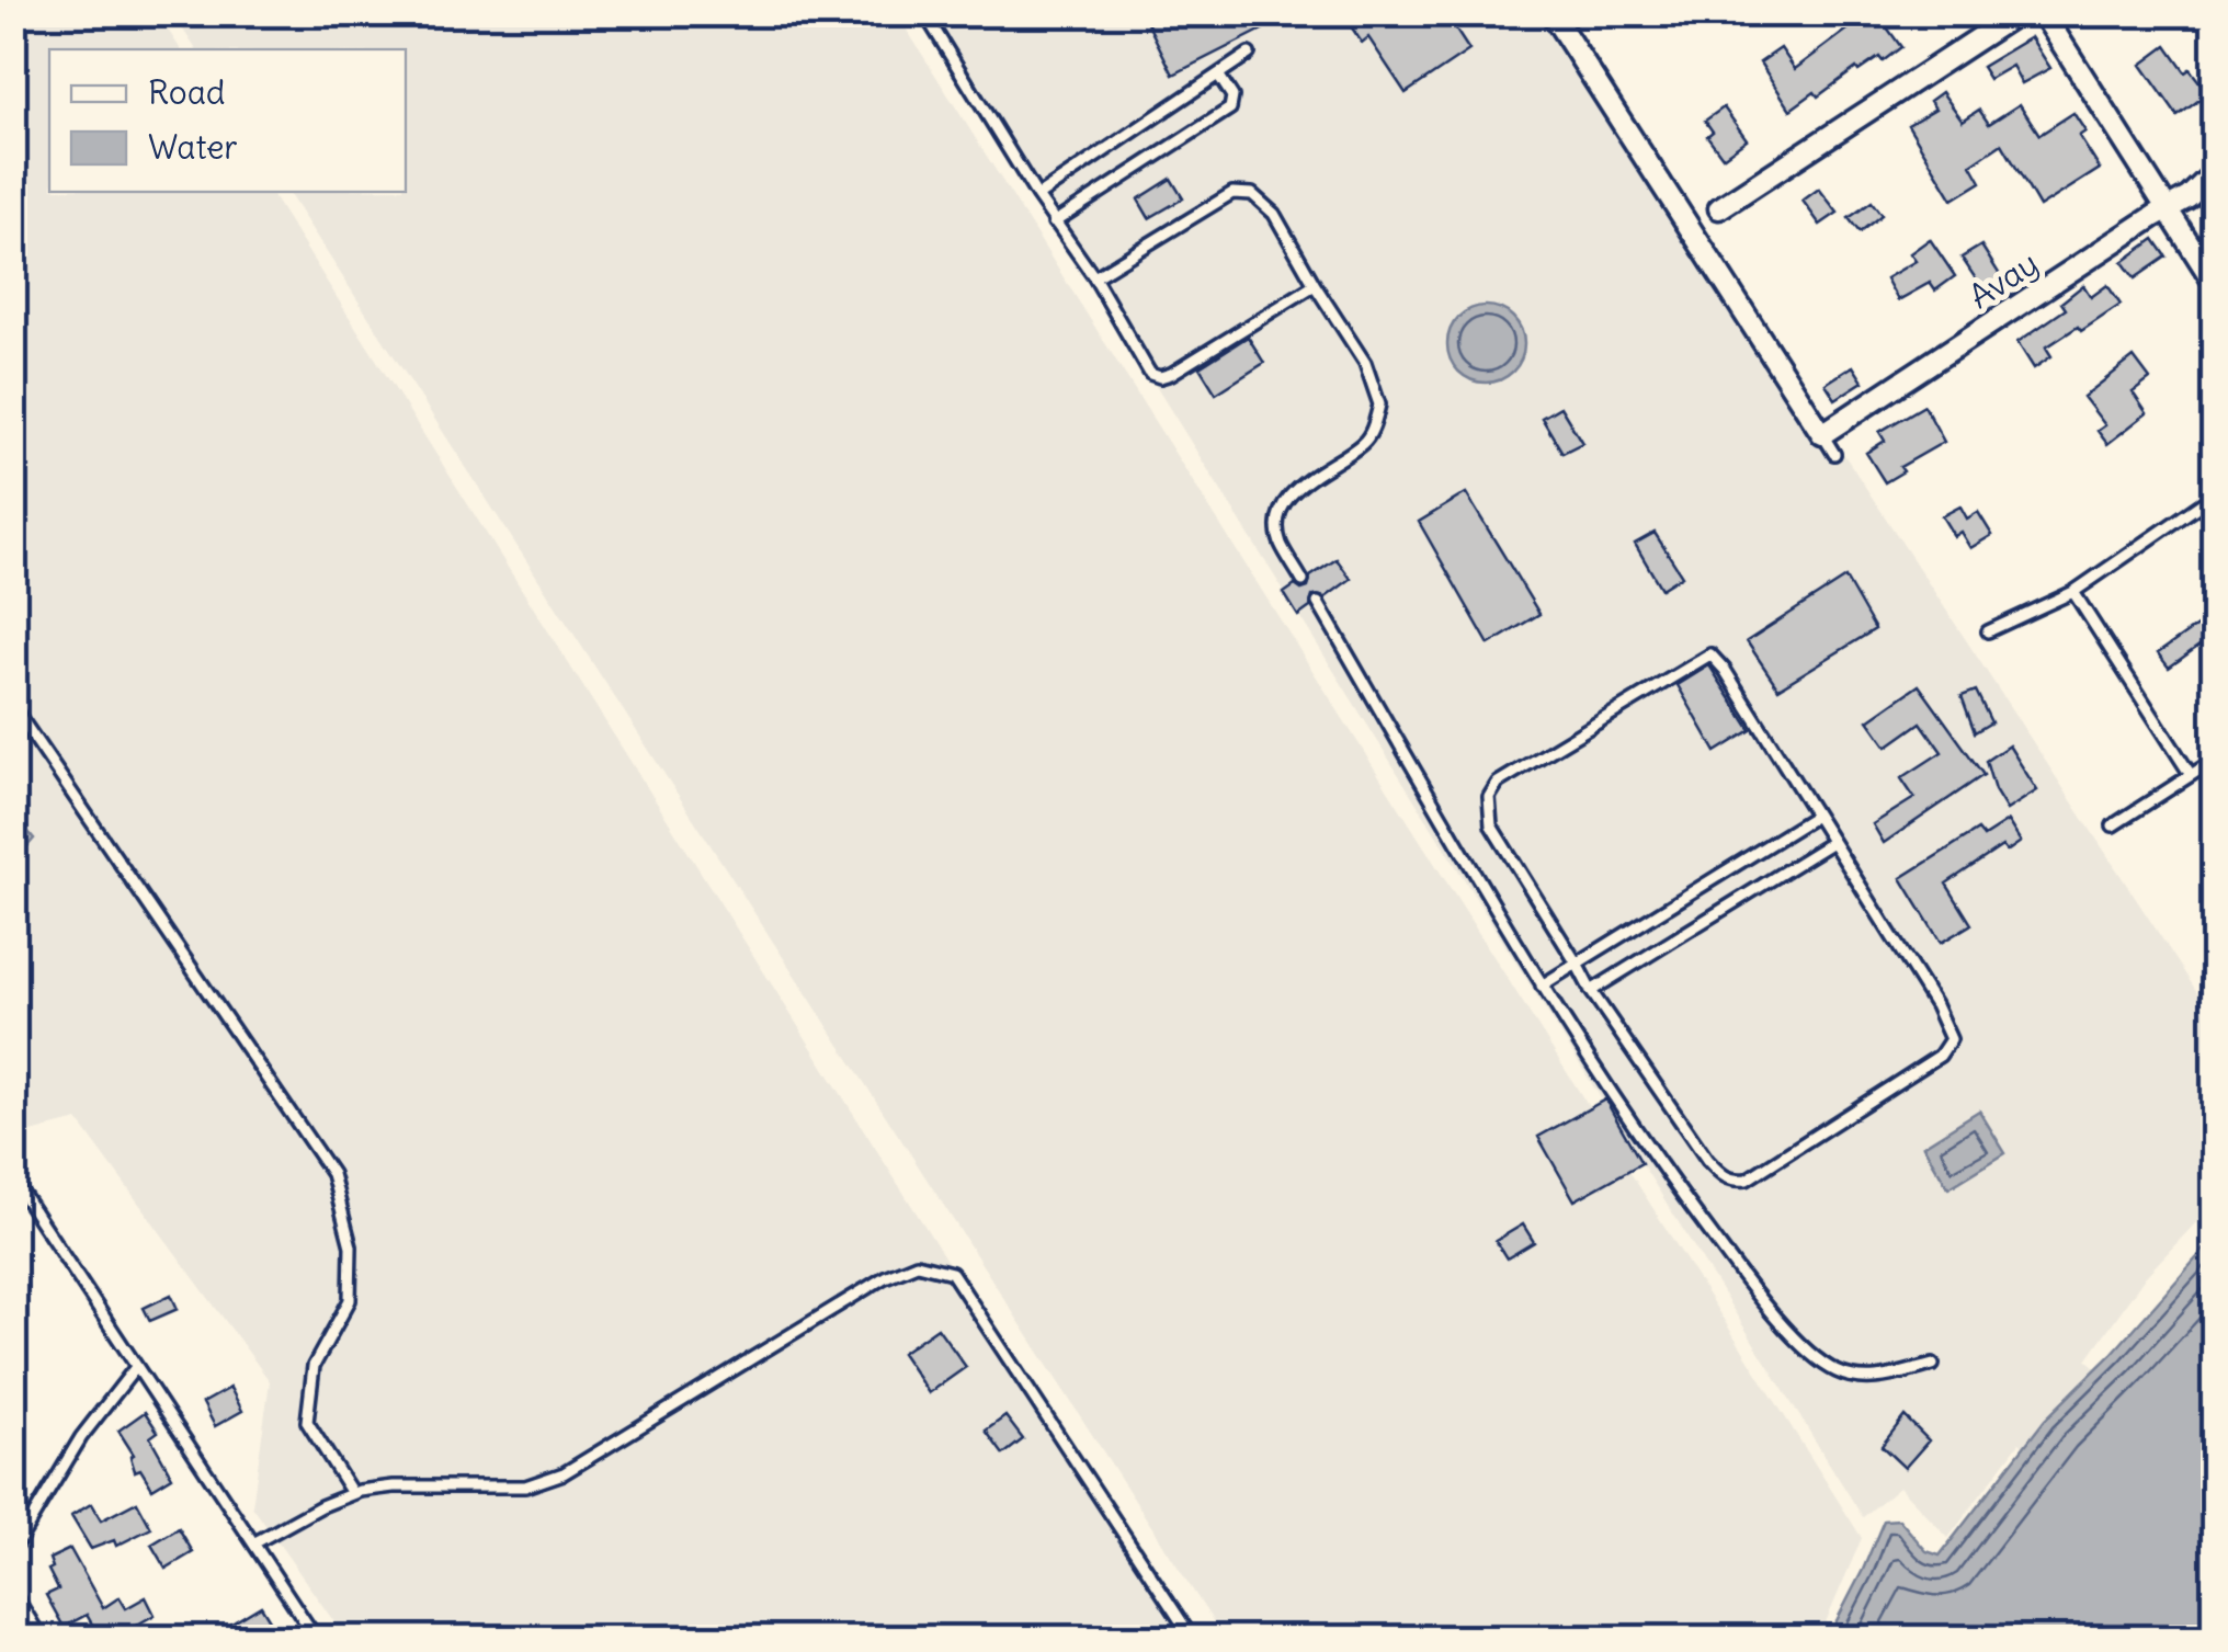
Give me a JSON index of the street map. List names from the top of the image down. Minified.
{"streets":{"street":["Avay"]},"legend":["Road","Water"]}
